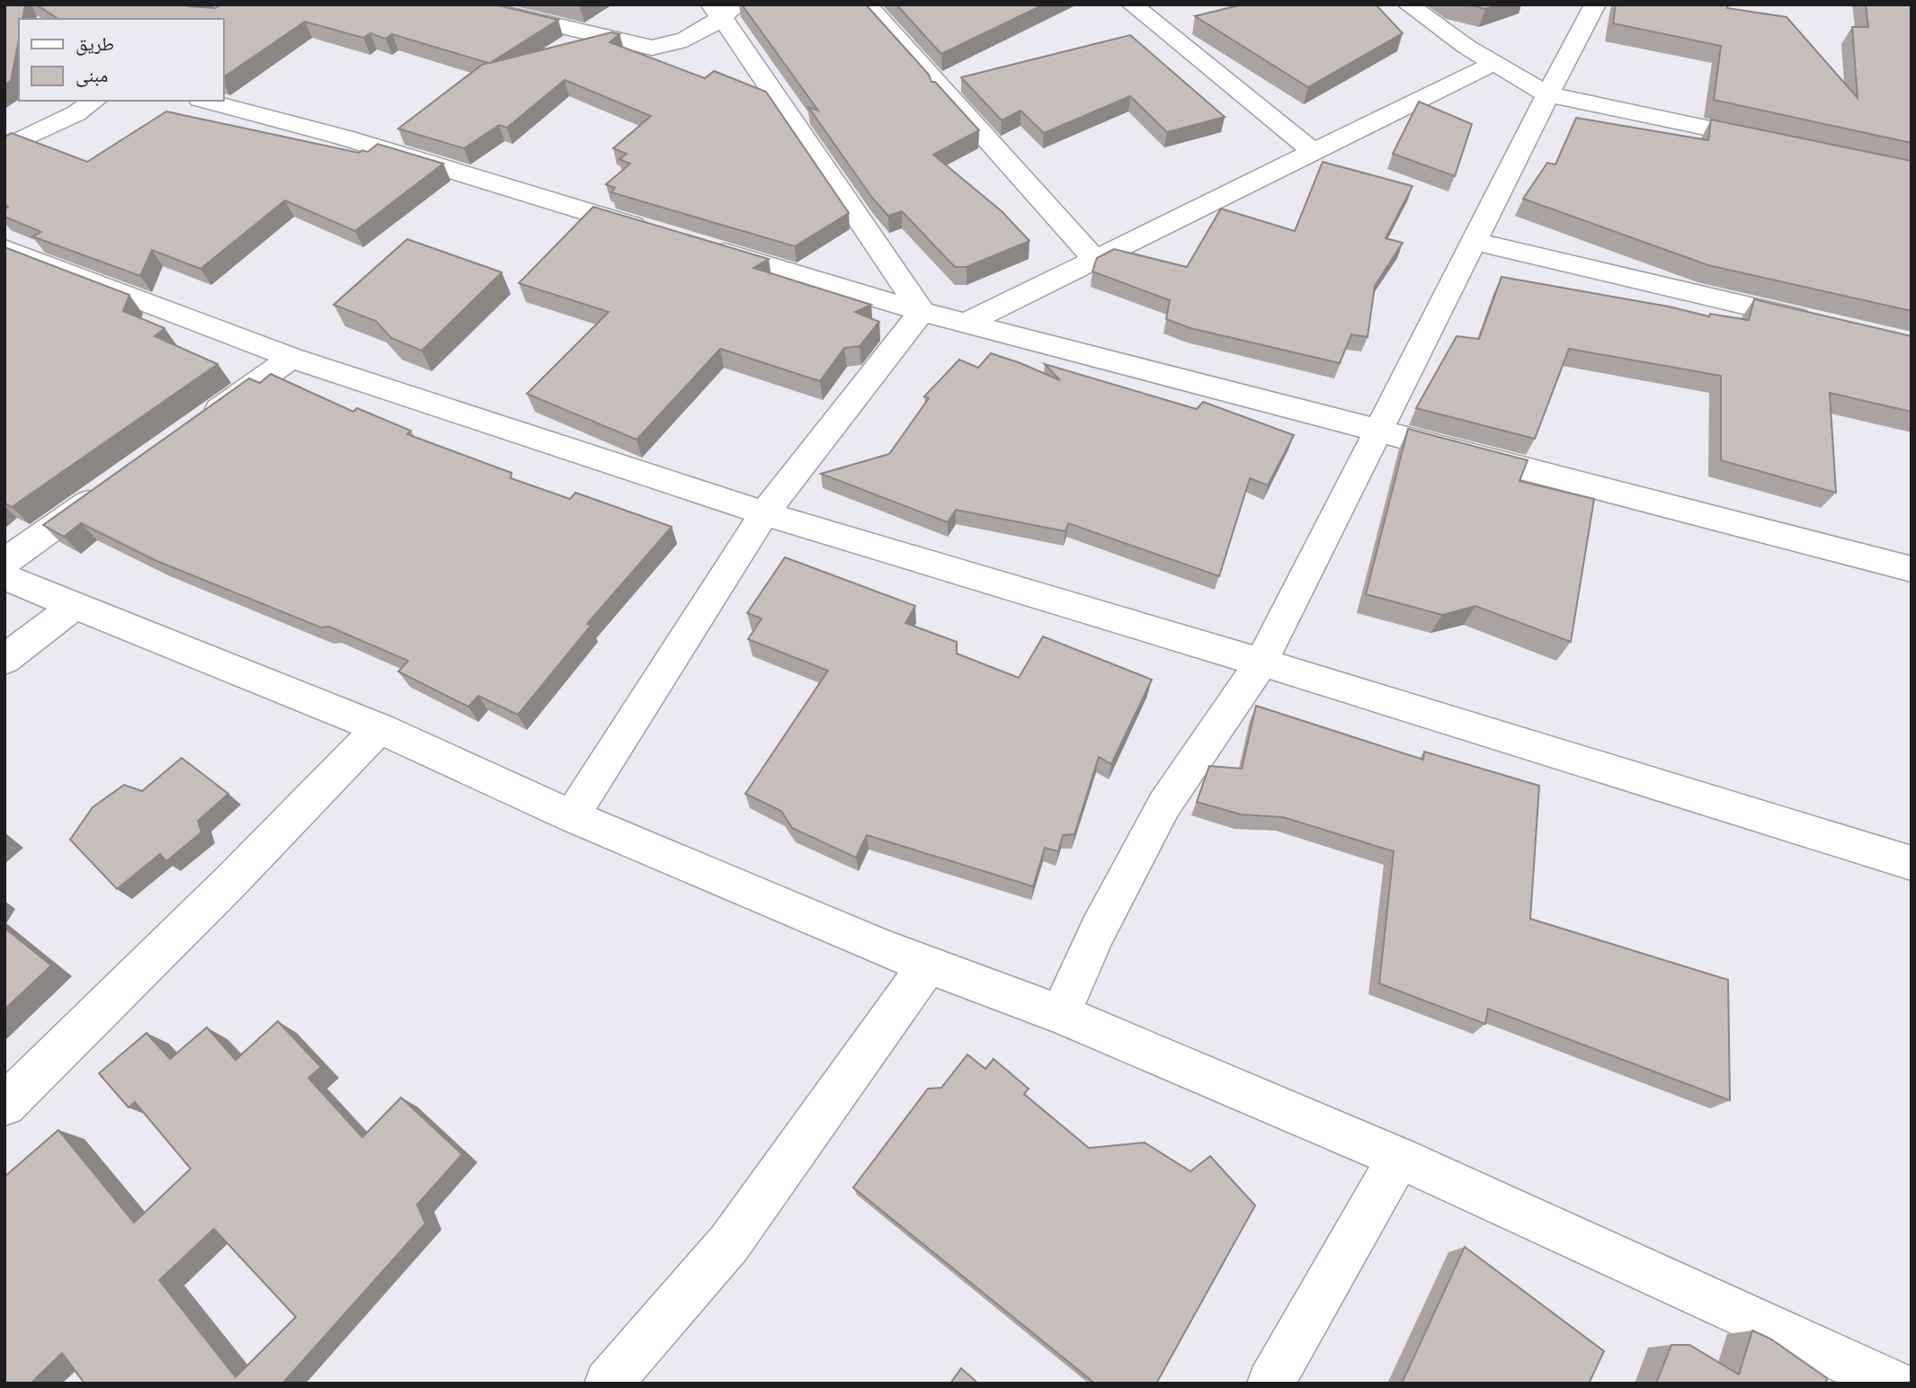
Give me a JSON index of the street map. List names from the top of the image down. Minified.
{"legend":["طريق","مبنى"]}
